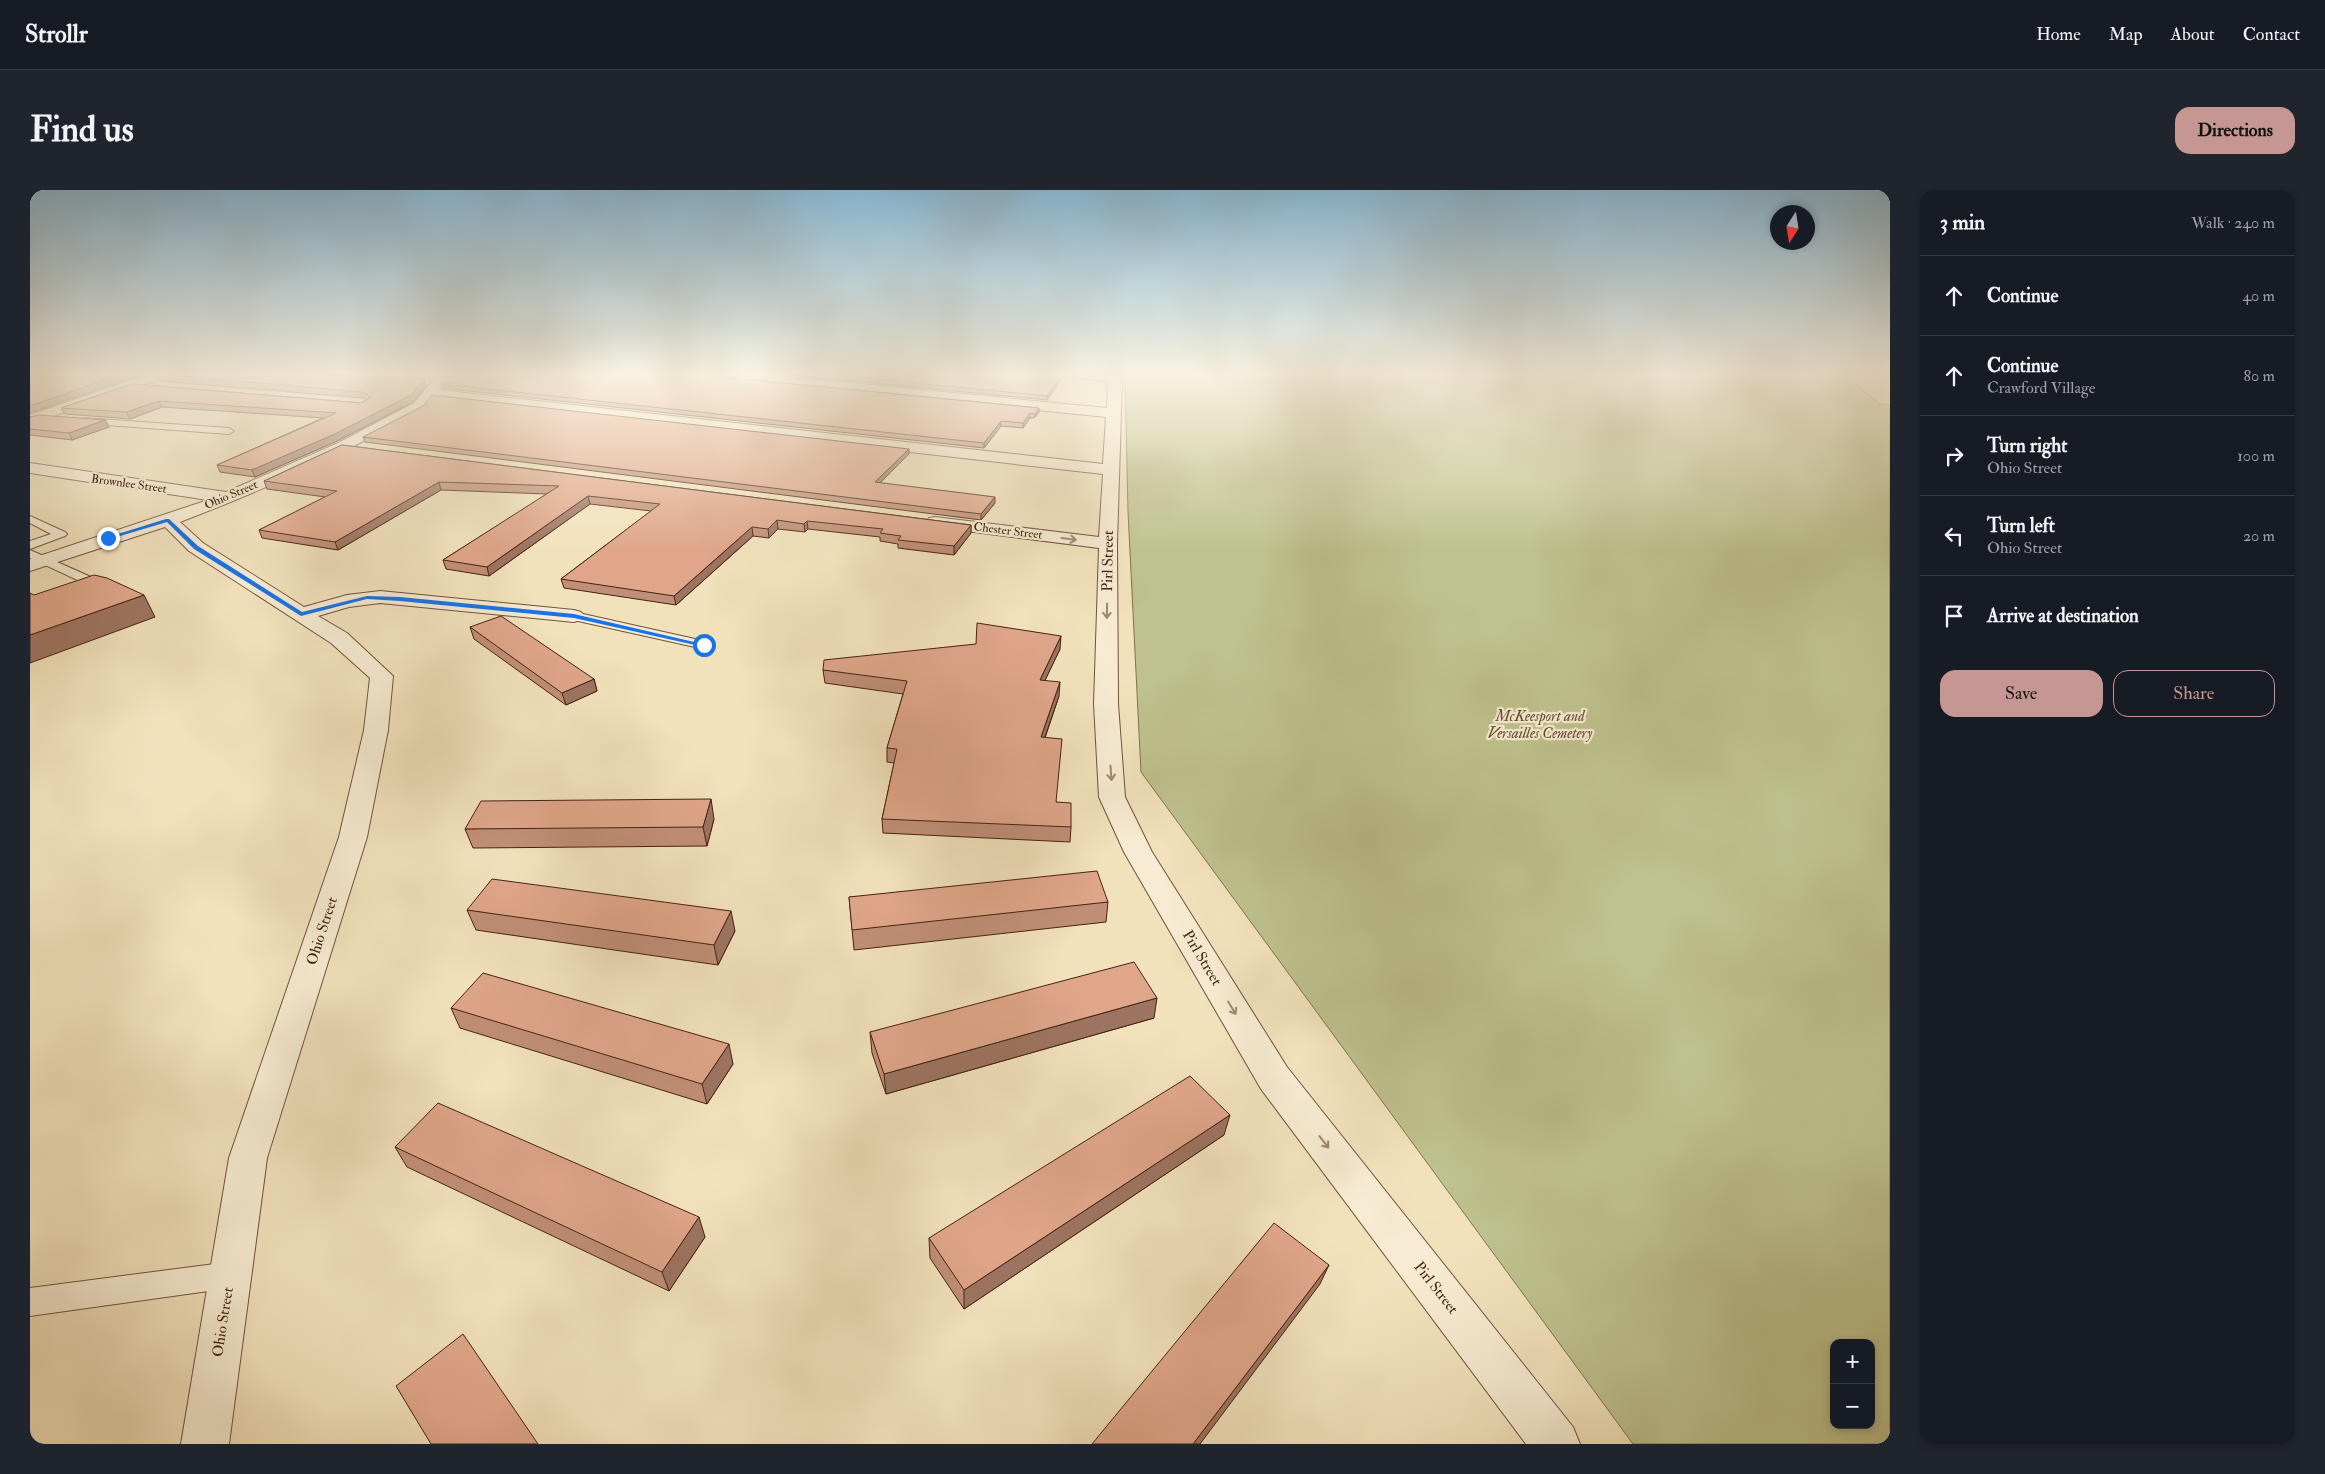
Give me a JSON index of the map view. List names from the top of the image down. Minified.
{"streets":{"street":["Brownlee Street","Ohio Street","Chester Street","Pirl Street"]},"crossings":[["Brownlee Street","Ohio Street"],["Chester Street","Pirl Street"]],"one_way":["Pirl Street"],"parks":["McKeesport and Versailles Cemetery"],"north":"bottom","page":{"header":"Strollr","nav":["Home","Map","About","Contact"],"buttons":["Directions",["Save","Share"]],"title":"Find us","heading":["3 min","Walk · 240 m"],"list":[["Continue","40 m"],["Continue","Crawford Village","80 m"],["Turn right","Ohio Street","100 m"],["Turn left","Ohio Street","20 m"],"Arrive at destination"],"map_buttons":["+","−"]}}
